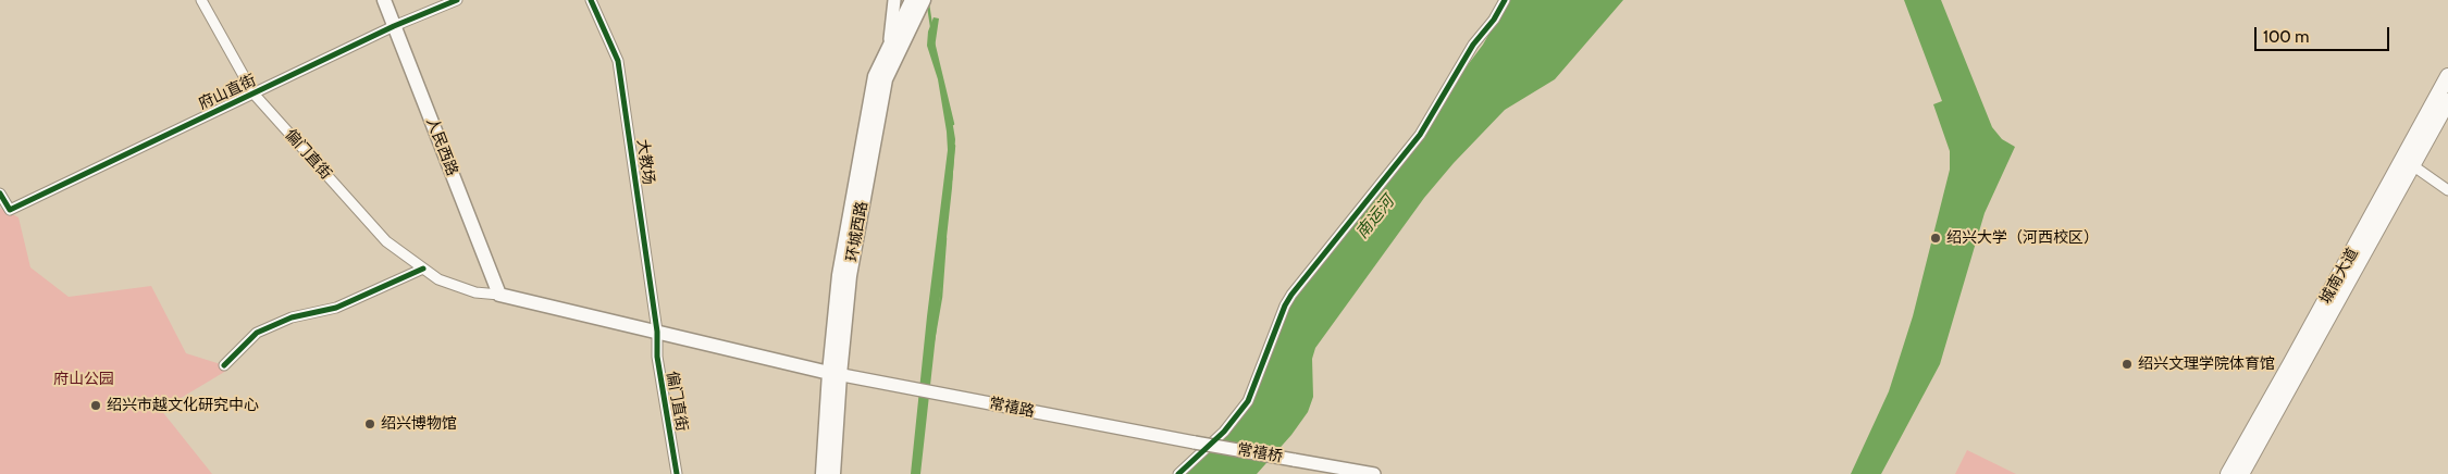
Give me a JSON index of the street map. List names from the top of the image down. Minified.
{"streets":{"main road":["人民西路","环城西路","城南大道"],"street":["府山直街","偏门直街","大教场","常禧路","常禧桥"]},"crossings":[["府山直街","人民西路"],["府山直街","偏门直街"],["人民西路","偏门直街"],["偏门直街","大教场"],["环城西路","常禧路"],["常禧路","常禧桥"]],"water":["南运河"],"parks":["府山公园"],"places":["绍兴大学（河西校区）","绍兴文理学院体育馆","绍兴市越文化研究中心","绍兴博物馆"],"scale_bar":"100 m"}
